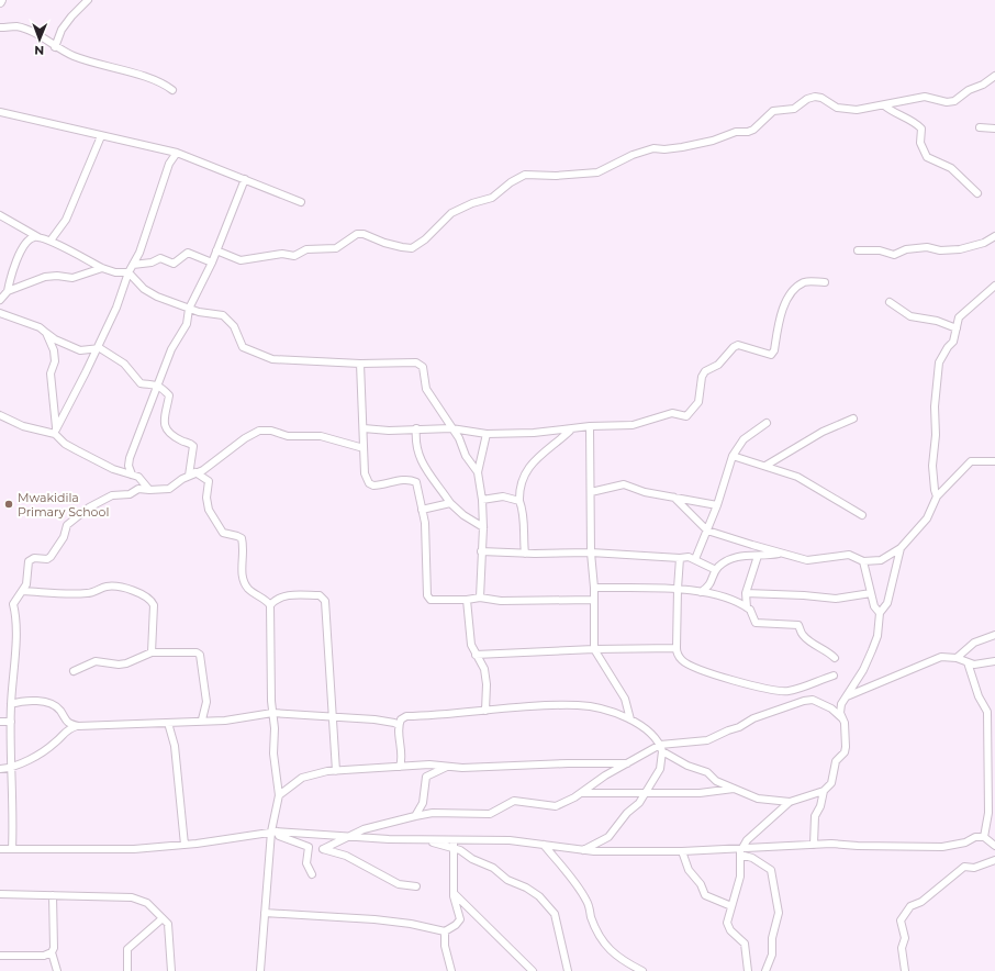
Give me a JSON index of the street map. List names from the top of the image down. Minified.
{"places":["Mwakidila Primary School"],"north":"bottom"}
